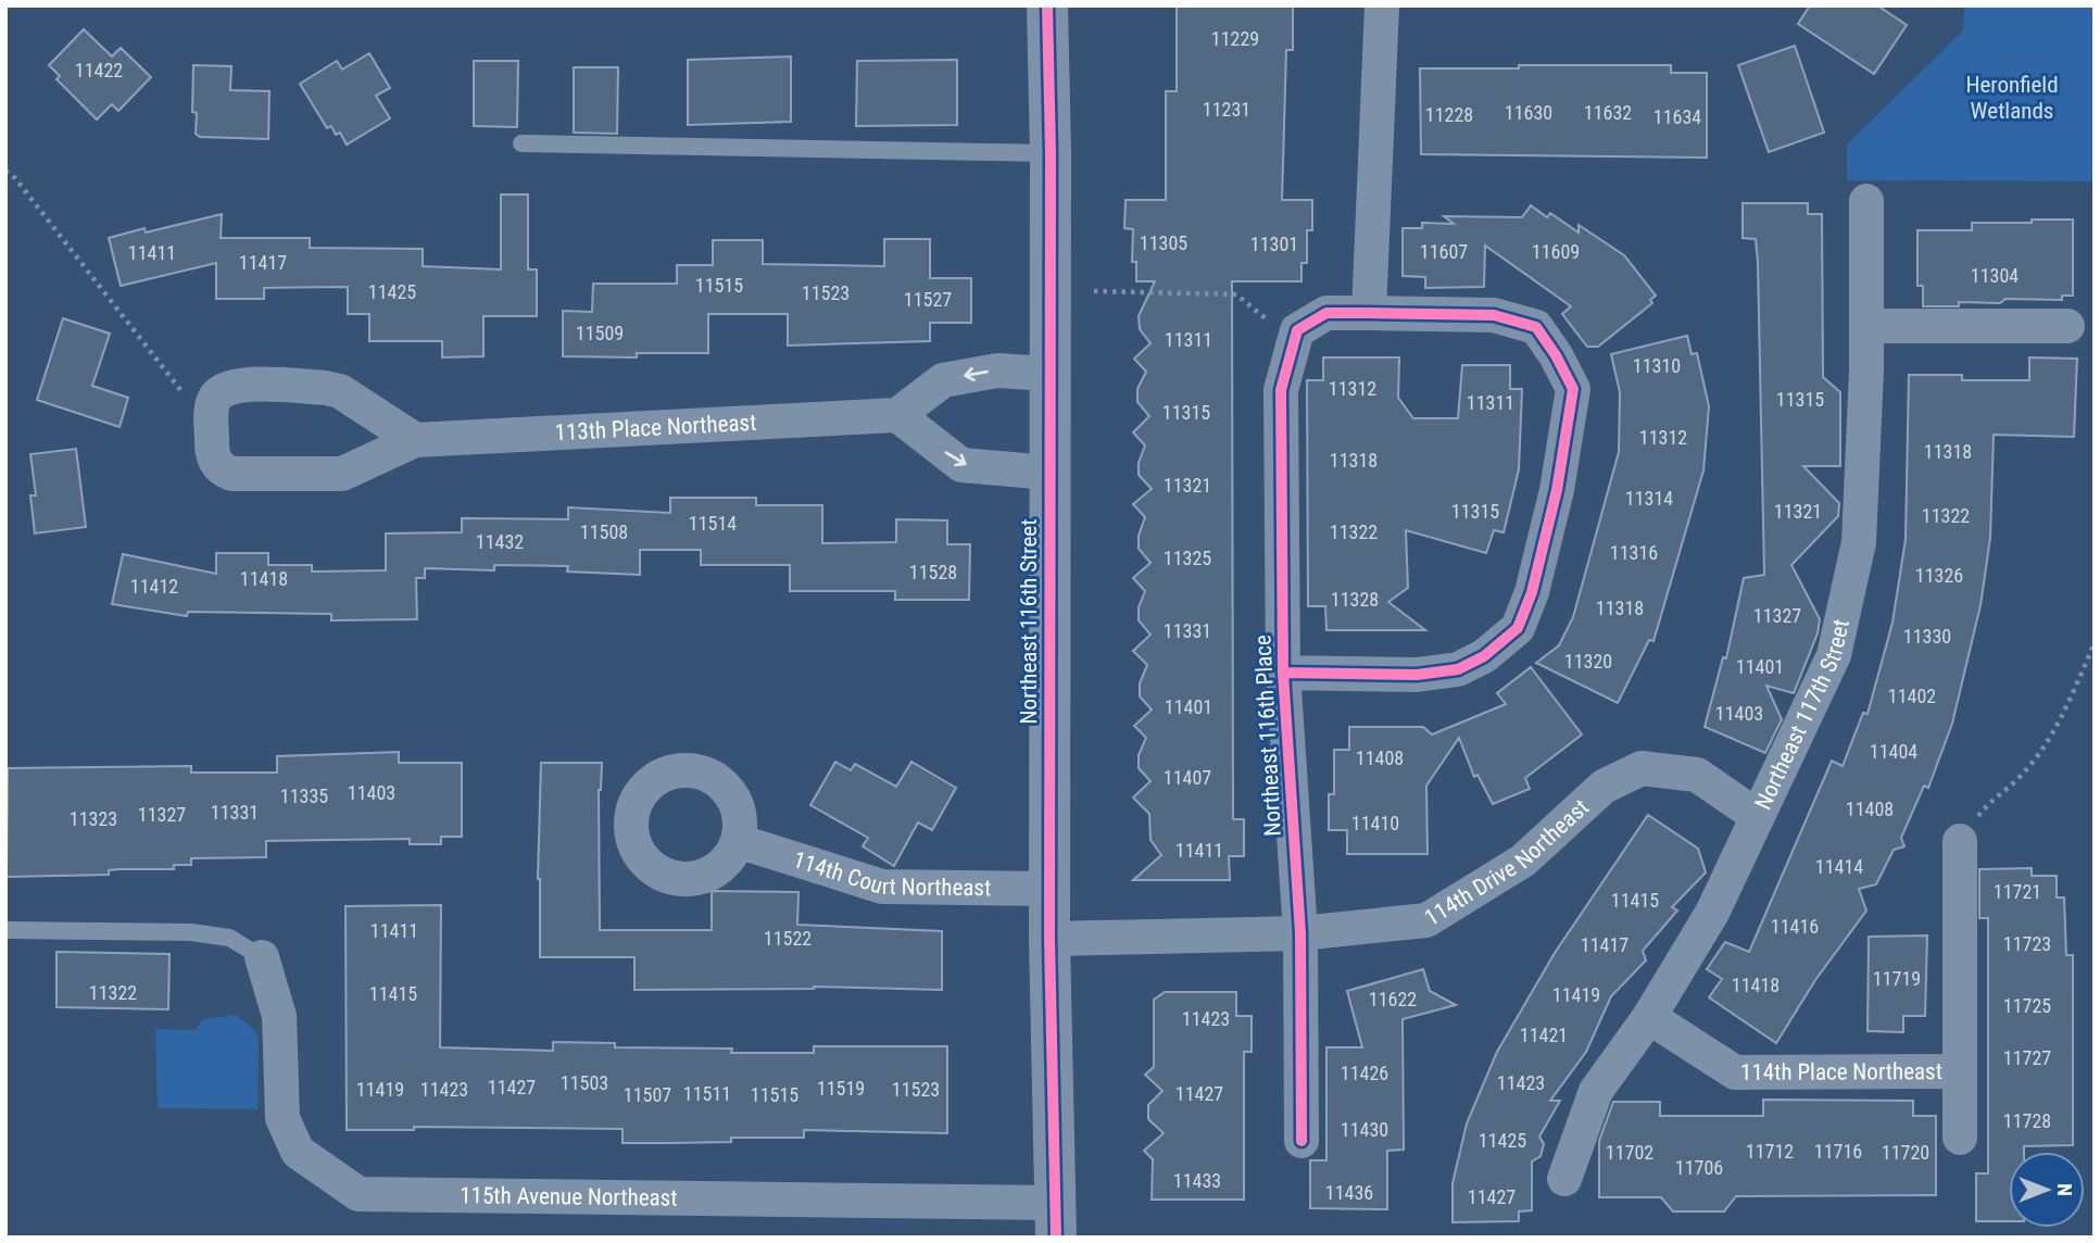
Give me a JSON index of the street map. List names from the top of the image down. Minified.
{"streets":{"street":["113th Place Northeast","Northeast 116th Street","Northeast 117th Street","Northeast 116th Place","114th Drive Northeast","114th Court Northeast","114th Place Northeast","115th Avenue Northeast"]},"crossings":[["Northeast 116th Street","114th Drive Northeast"],["Northeast 116th Street","114th Court Northeast"],["Northeast 116th Street","115th Avenue Northeast"],["Northeast 117th Street","114th Drive Northeast"],["Northeast 117th Street","114th Place Northeast"],["Northeast 116th Place","114th Drive Northeast"]],"parks":["Heronfield Wetlands"],"house_numbers":["11229","11422","11231","11630","11632","11228","11634","11305","11301","11607","11609","11411","11417","11304","11515","11425","11523","11527","11509","11311","11310","11312","11315","11311","11315","11312","11318","11318","11321","11314","11315","11321","11322","11514","11508","11322","11432","11316","11325","11528","11326","11418","11412","11328","11318","11327","11331","11330","11320","11401","11402","11401","11403","11404","11408","11407","11403","11335","11408","11331","11327","11323","11410","11411","11414","11721","11415","11416","11411","11522","11723","11417","11719","11418","11322","11415","11419","11622","11725","11423","11421","11727","11426","11503","11423","11427","11519","11419","11423","11523","11511","11427","11507","11515","11728","11430","11425","11712","11716","11702","11720","11706","11433","11436","11427"],"north":"right"}
